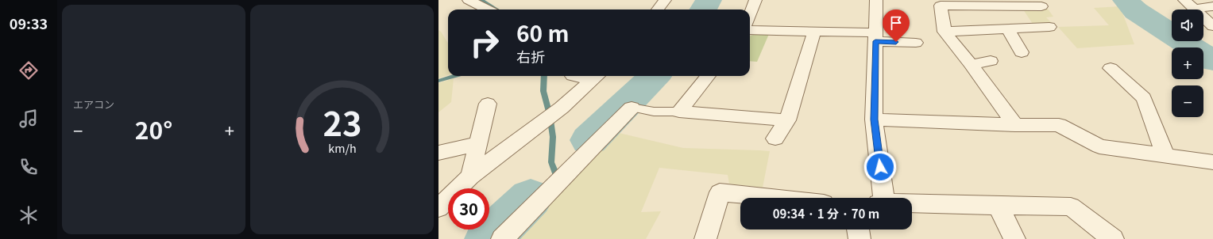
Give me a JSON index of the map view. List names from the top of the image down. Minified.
{"page":{"tabs":"09:33","tile":"エアコン","map_buttons":["+","−"],"turn":["60 m","右折"],"heat":["−","20°","+"],"limit":"30","trip":"09:34 · 1 分 · 70 m","gauge":["23","km/h"]}}
